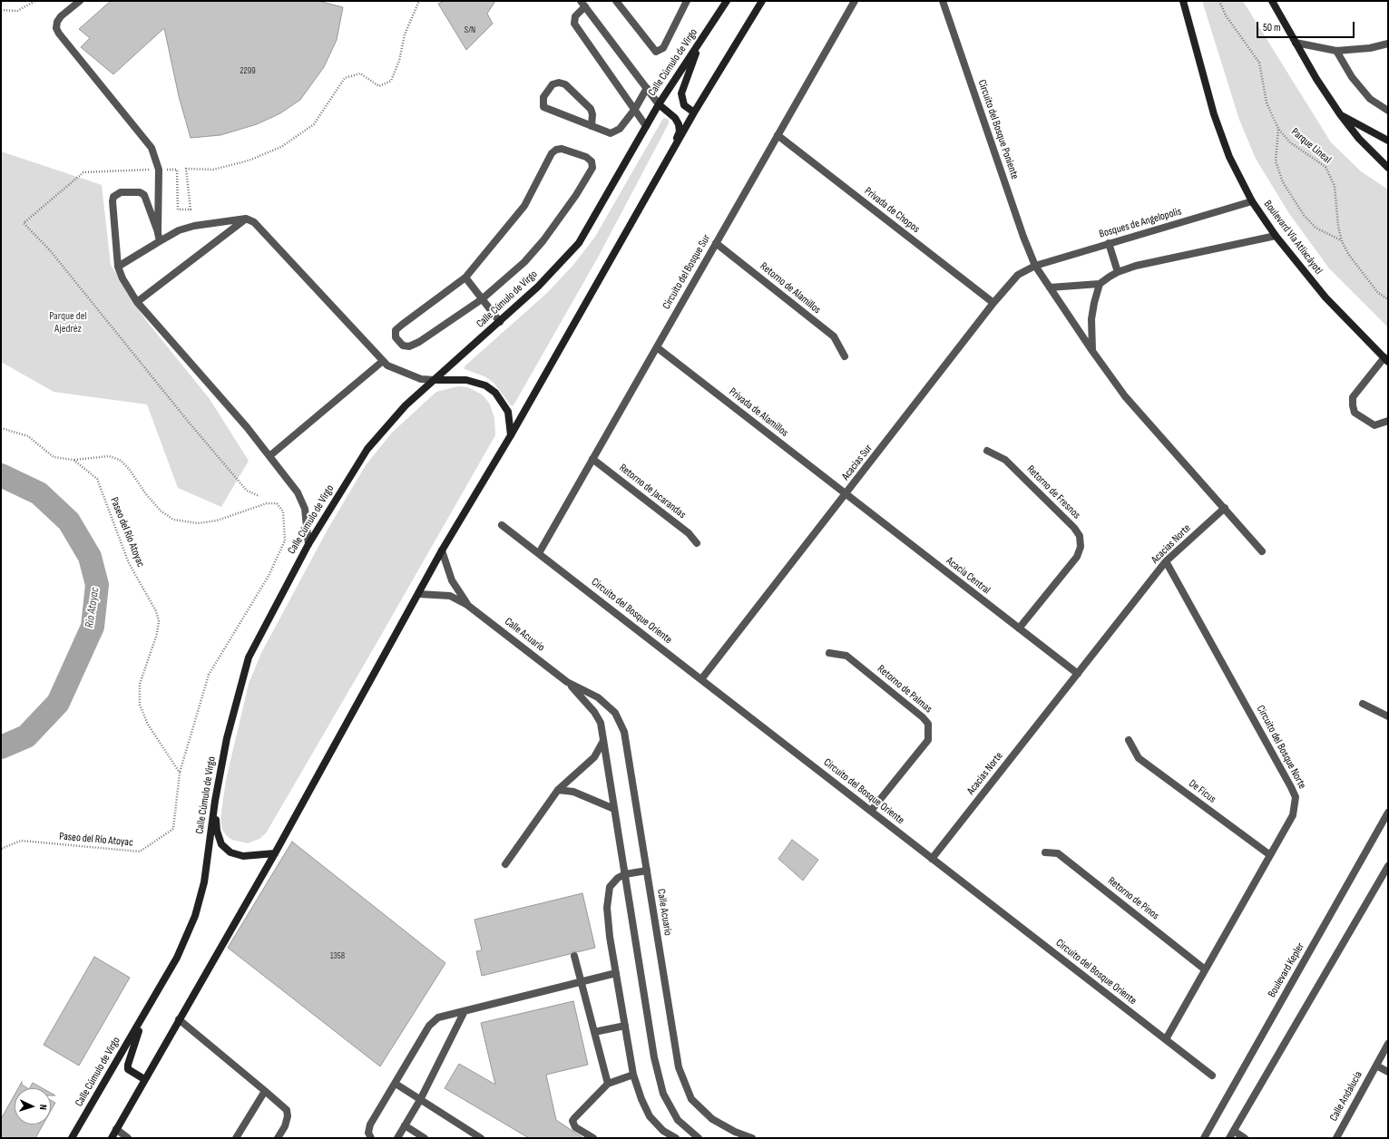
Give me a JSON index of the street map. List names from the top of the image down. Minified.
{"streets":{"main road":["Calle Cúmulo de Virgo","Boulevard Vía Atlixcáyotl"],"street":["Circuito del Bosque Poniente","Privada de Chopos","Bosques de Angelopolis","Circuito del Bosque Sur","Retorno de Alamillos","Privada de Alamillos","Acacias Sur","Retorno de Jacarandas","Retorno de Fresnos","Acacias Norte","Acacia Central","Circuito del Bosque Oriente","Calle Acuario","Retorno de Palmas","Circuito del Bosque Norte","De Ficus","Retorno de Pinos","Boulevard Kepler","Calle Andalucía"],"path":["Parque Lineal","Paseo del Río Atoyac"]},"crossings":[["Circuito del Bosque Poniente","Bosques de Angelopolis"],["Circuito del Bosque Poniente","Acacias Sur"],["Privada de Chopos","Circuito del Bosque Sur"],["Privada de Chopos","Acacias Sur"],["Bosques de Angelopolis","Boulevard Vía Atlixcáyotl"],["Bosques de Angelopolis","Acacias Sur"],["Circuito del Bosque Sur","Retorno de Alamillos"],["Circuito del Bosque Sur","Privada de Alamillos"],["Circuito del Bosque Sur","Retorno de Jacarandas"],["Circuito del Bosque Sur","Circuito del Bosque Oriente"],["Privada de Alamillos","Acacias Sur"],["Privada de Alamillos","Acacia Central"],["Acacias Sur","Acacia Central"],["Acacias Sur","Circuito del Bosque Oriente"],["Retorno de Fresnos","Acacia Central"],["Acacias Norte","Acacia Central"],["Acacias Norte","Circuito del Bosque Oriente"],["Acacias Norte","Circuito del Bosque Norte"],["Circuito del Bosque Oriente","Retorno de Palmas"],["Circuito del Bosque Oriente","Circuito del Bosque Norte"],["Circuito del Bosque Norte","De Ficus"],["Circuito del Bosque Norte","Retorno de Pinos"]],"water":["Río Atoyac"],"parks":["Parque del Ajedréz"],"house_numbers":["S/N","2299","1358"],"scale_bar":"50 m","north":"right"}
